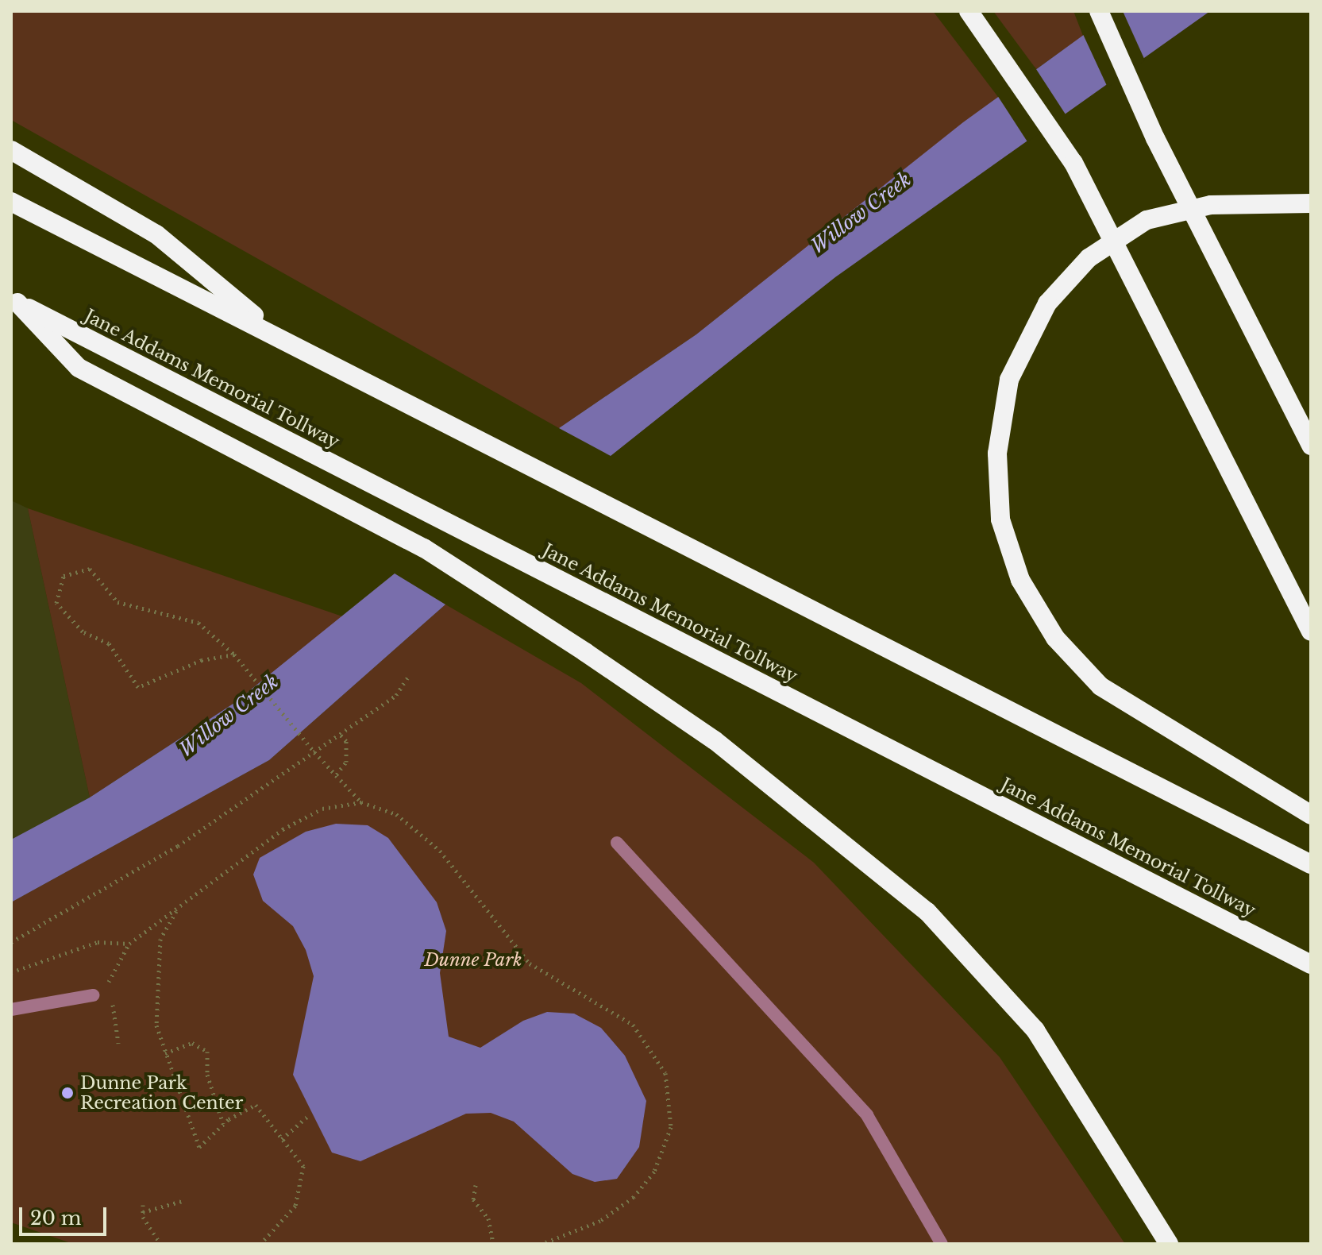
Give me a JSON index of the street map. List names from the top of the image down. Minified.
{"streets":{"highway":["Jane Addams Memorial Tollway"]},"water":["Willow Creek"],"parks":["Dunne Park"],"places":["Dunne Park Recreation Center"],"scale_bar":"20 m"}
